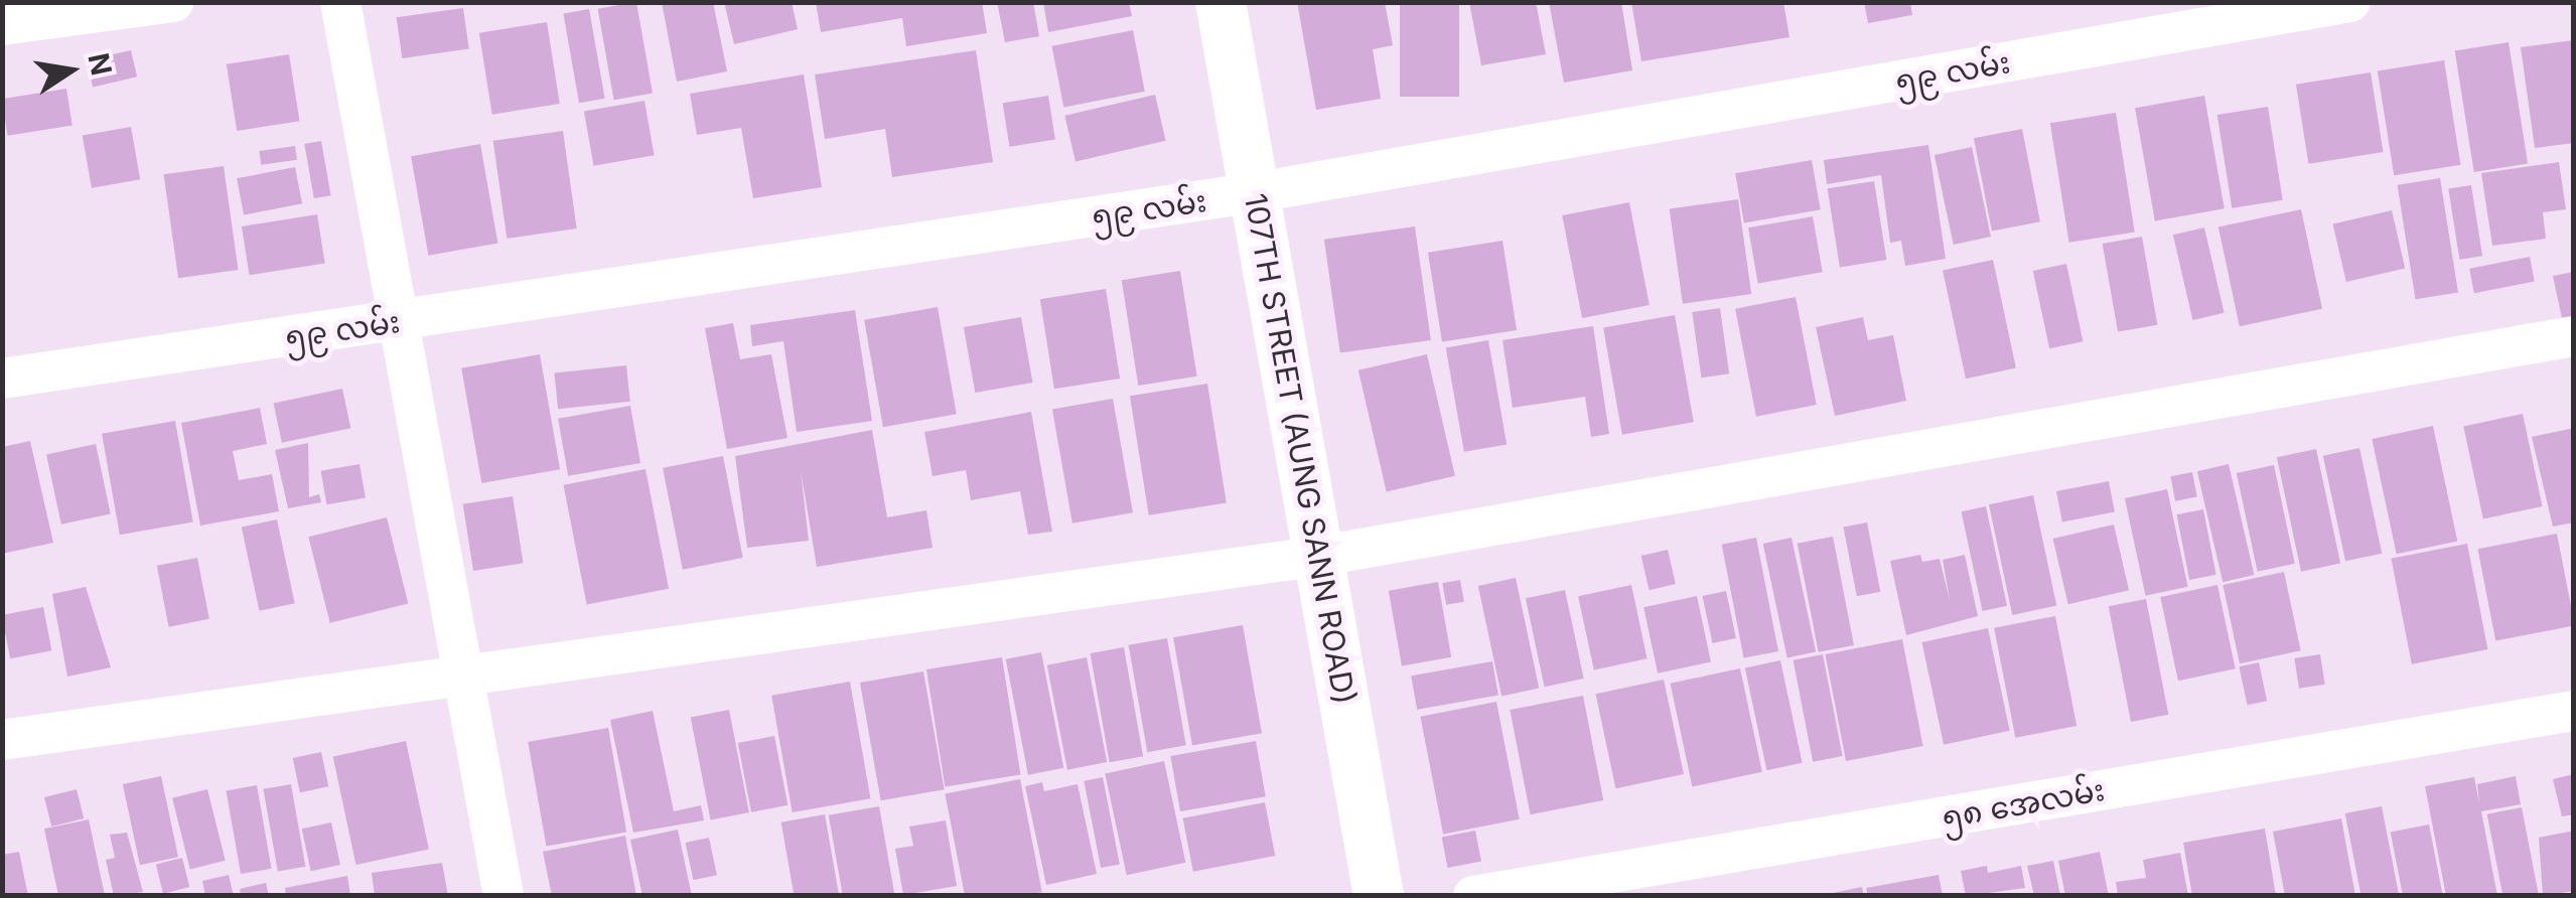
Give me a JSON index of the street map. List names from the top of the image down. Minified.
{"streets":{"street":["၅၉ လမ်း","107TH STREET (AUNG SANN ROAD)","၅၈ အေလမ်း"]},"crossings":[["၅၉ လမ်း","107TH STREET (AUNG SANN ROAD)"]],"north":"right"}
